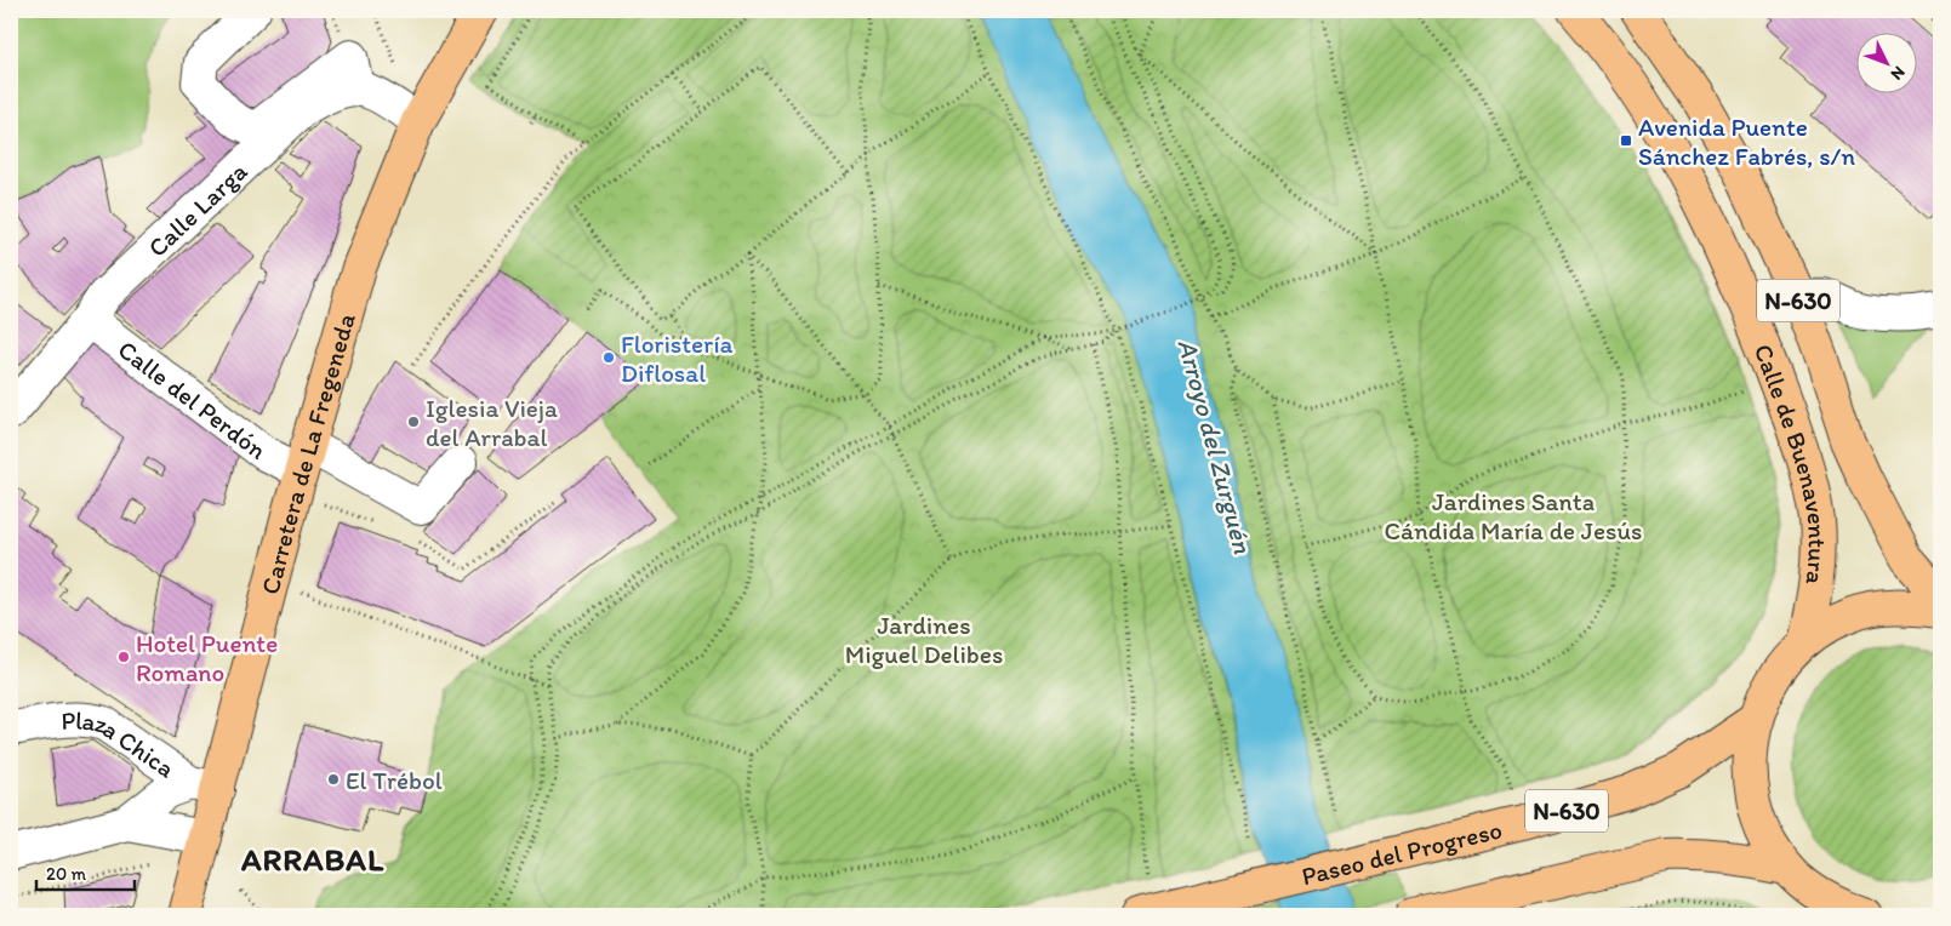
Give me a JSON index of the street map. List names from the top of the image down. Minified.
{"streets":{"main road":["N-630","Carretera de La Fregeneda","Calle de Buenaventura","Paseo del Progreso"],"street":["Calle Larga","Calle del Perdón","Plaza Chica"]},"crossings":[["Calle Larga","Calle del Perdón"],["N-630","Calle de Buenaventura"],["N-630","Paseo del Progreso"],["Calle del Perdón","Carretera de La Fregeneda"],["Carretera de La Fregeneda","Plaza Chica"]],"districts":["ARRABAL"],"water":["Arroyo del Zurguén"],"parks":["Jardines Santa Cándida María de Jesús","Jardines Miguel Delibes"],"places":{"transit":["Avenida Puente Sánchez Fabrés, s/n"],"other":["Floristería Diflosal","Iglesia Vieja del Arrabal","Hotel Puente Romano","El Trébol"]},"scale_bar":"20 m","north":"bottom right"}
